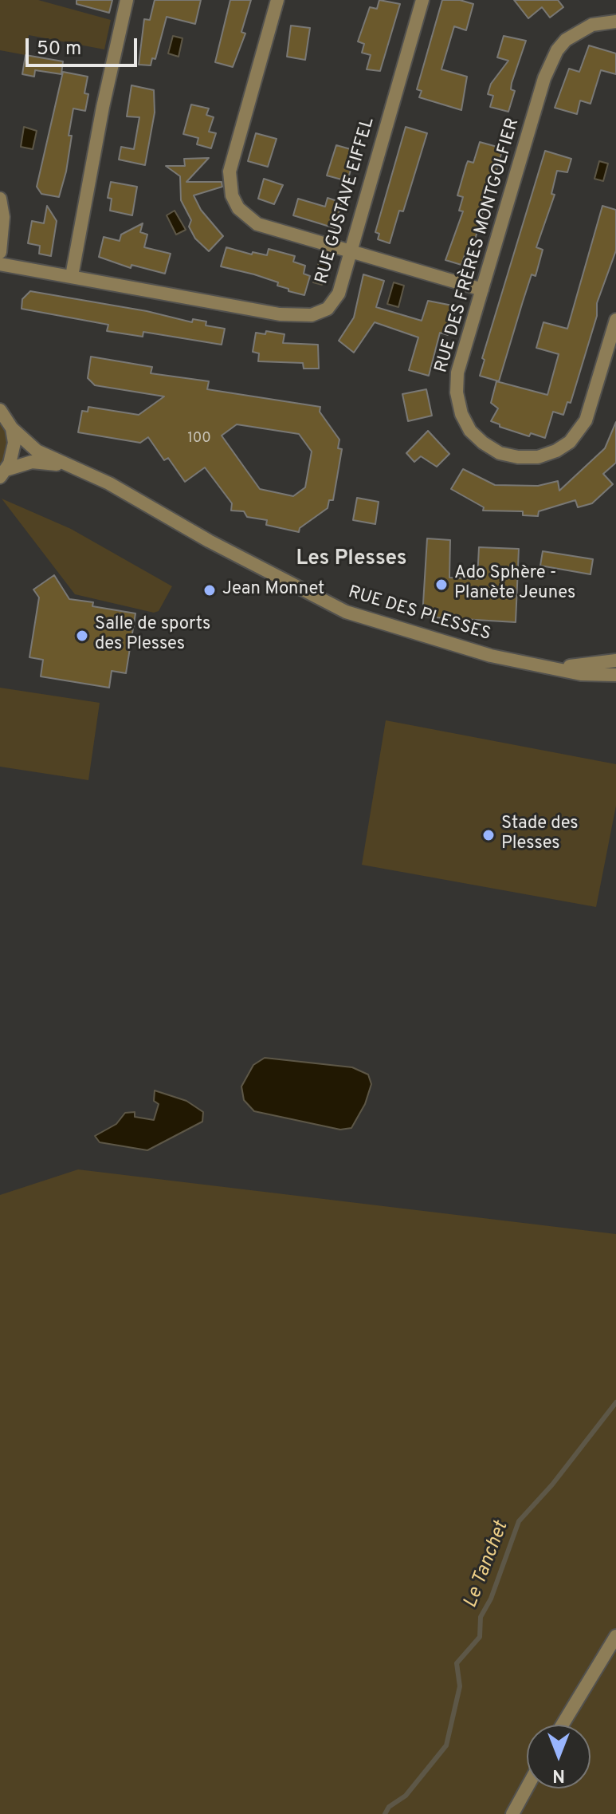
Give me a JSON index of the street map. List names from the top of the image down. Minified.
{"streets":{"street":["RUE GUSTAVE EIFFEL","RUE DES FRÈRES MONTGOLFIER","RUE DES PLESSES"]},"districts":["Les Plesses"],"water":["Le Tanchet"],"places":["Ado Sphère - Planète Jeunes","Jean Monnet","Salle de sports des Plesses","Stade des Plesses"],"house_numbers":["100"],"scale_bar":"50 m","north":"bottom"}
